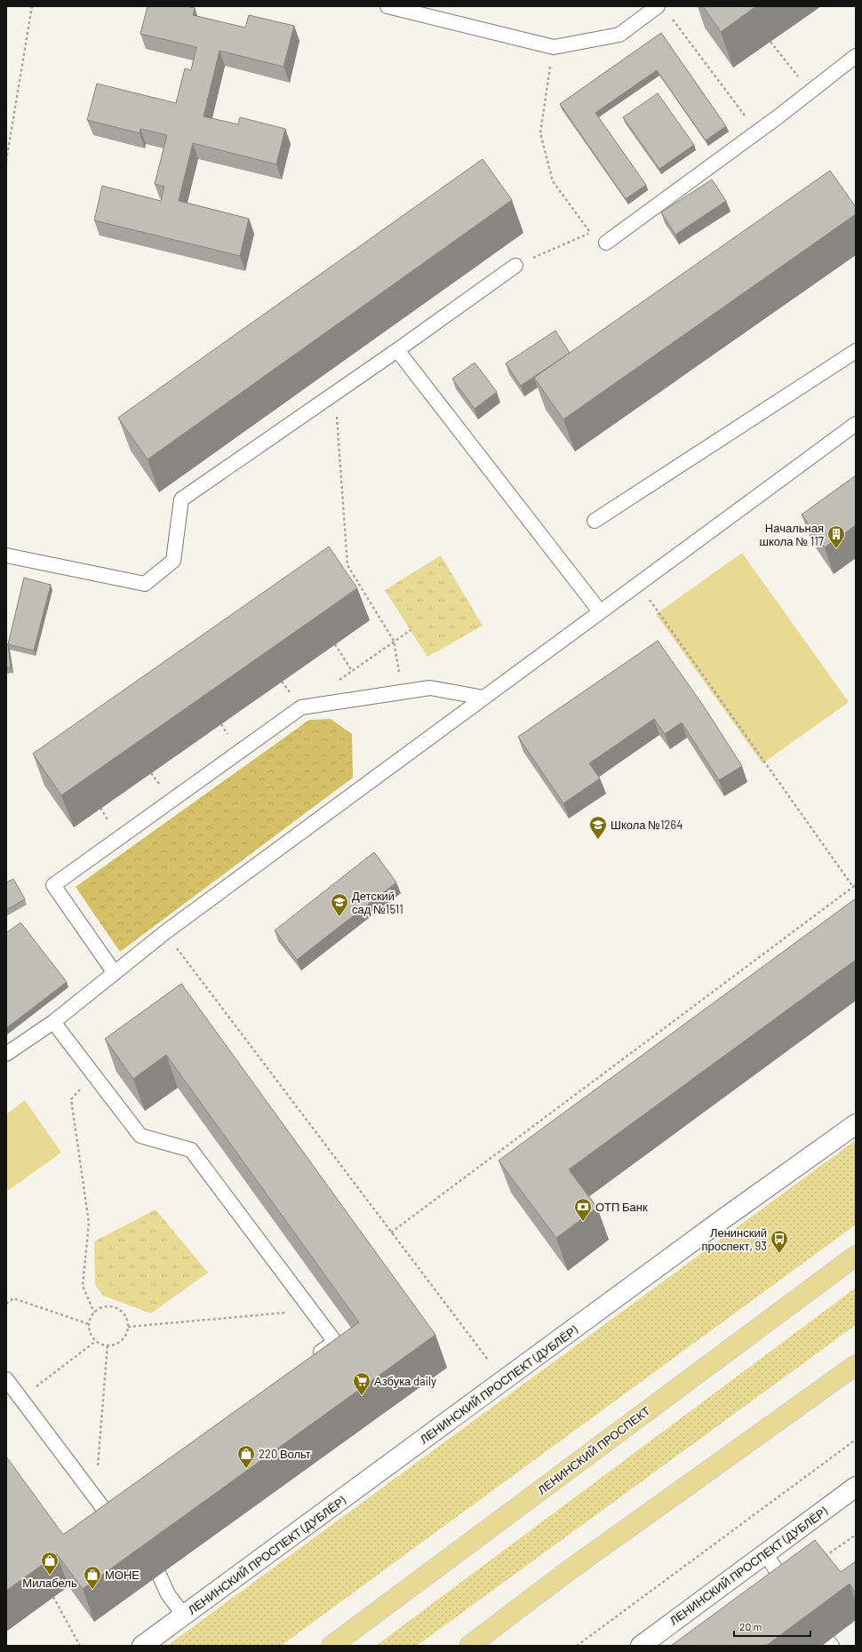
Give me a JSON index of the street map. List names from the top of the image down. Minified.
{"streets":{"main road":["ЛЕНИНСКИЙ ПРОСПЕКТ"],"street":["ЛЕНИНСКИЙ ПРОСПЕКТ (ДУБЛЁР)"]},"places":{"building":["Начальная школа № 117"],"school or university":["Школа №1264","Детский сад №1511"],"bank":["ОТП Банк"],"bus stop":["Ленинский проспект, 93"],"supermarket":["Азбука daily"],"shop":["220 Вольт","Милабель","МОНЕ"]},"scale_bar":"20 m"}
